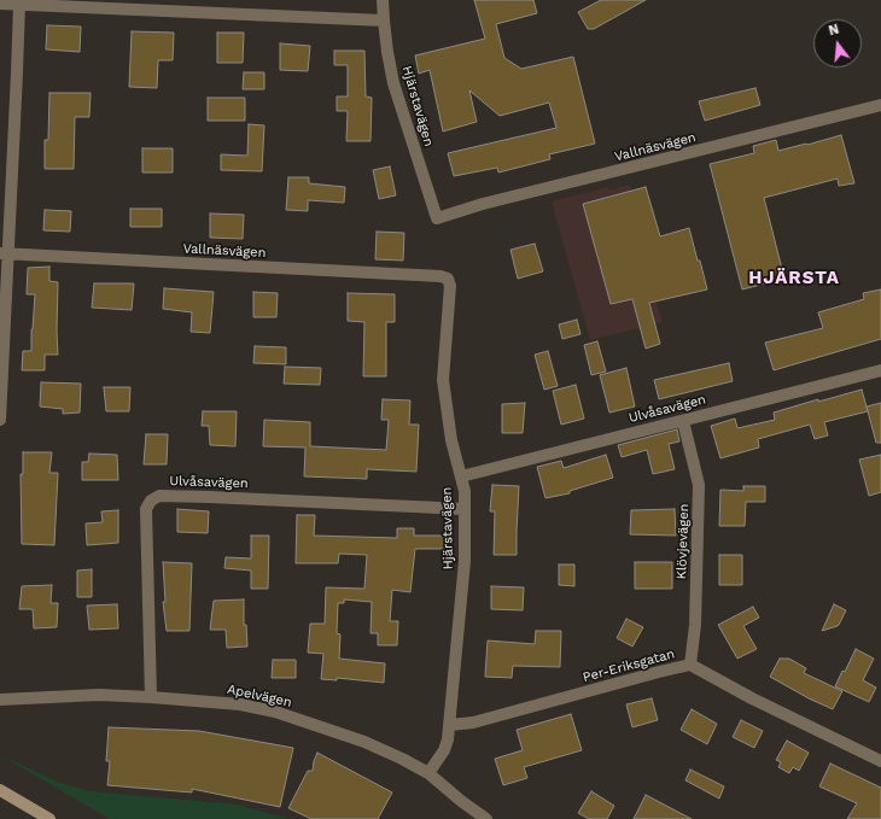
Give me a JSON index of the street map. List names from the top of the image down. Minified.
{"streets":{"street":["Hjärstavägen","Vallnäsvägen","Ulvåsavägen","Klövjevägen","Per-Eriksgatan","Apelvägen"]},"crossings":[["Hjärstavägen","Vallnäsvägen"],["Hjärstavägen","Ulvåsavägen"],["Hjärstavägen","Per-Eriksgatan"],["Hjärstavägen","Apelvägen"],["Ulvåsavägen","Klövjevägen"],["Ulvåsavägen","Apelvägen"],["Klövjevägen","Per-Eriksgatan"]],"districts":["HJÄRSTA"],"north":"top"}
